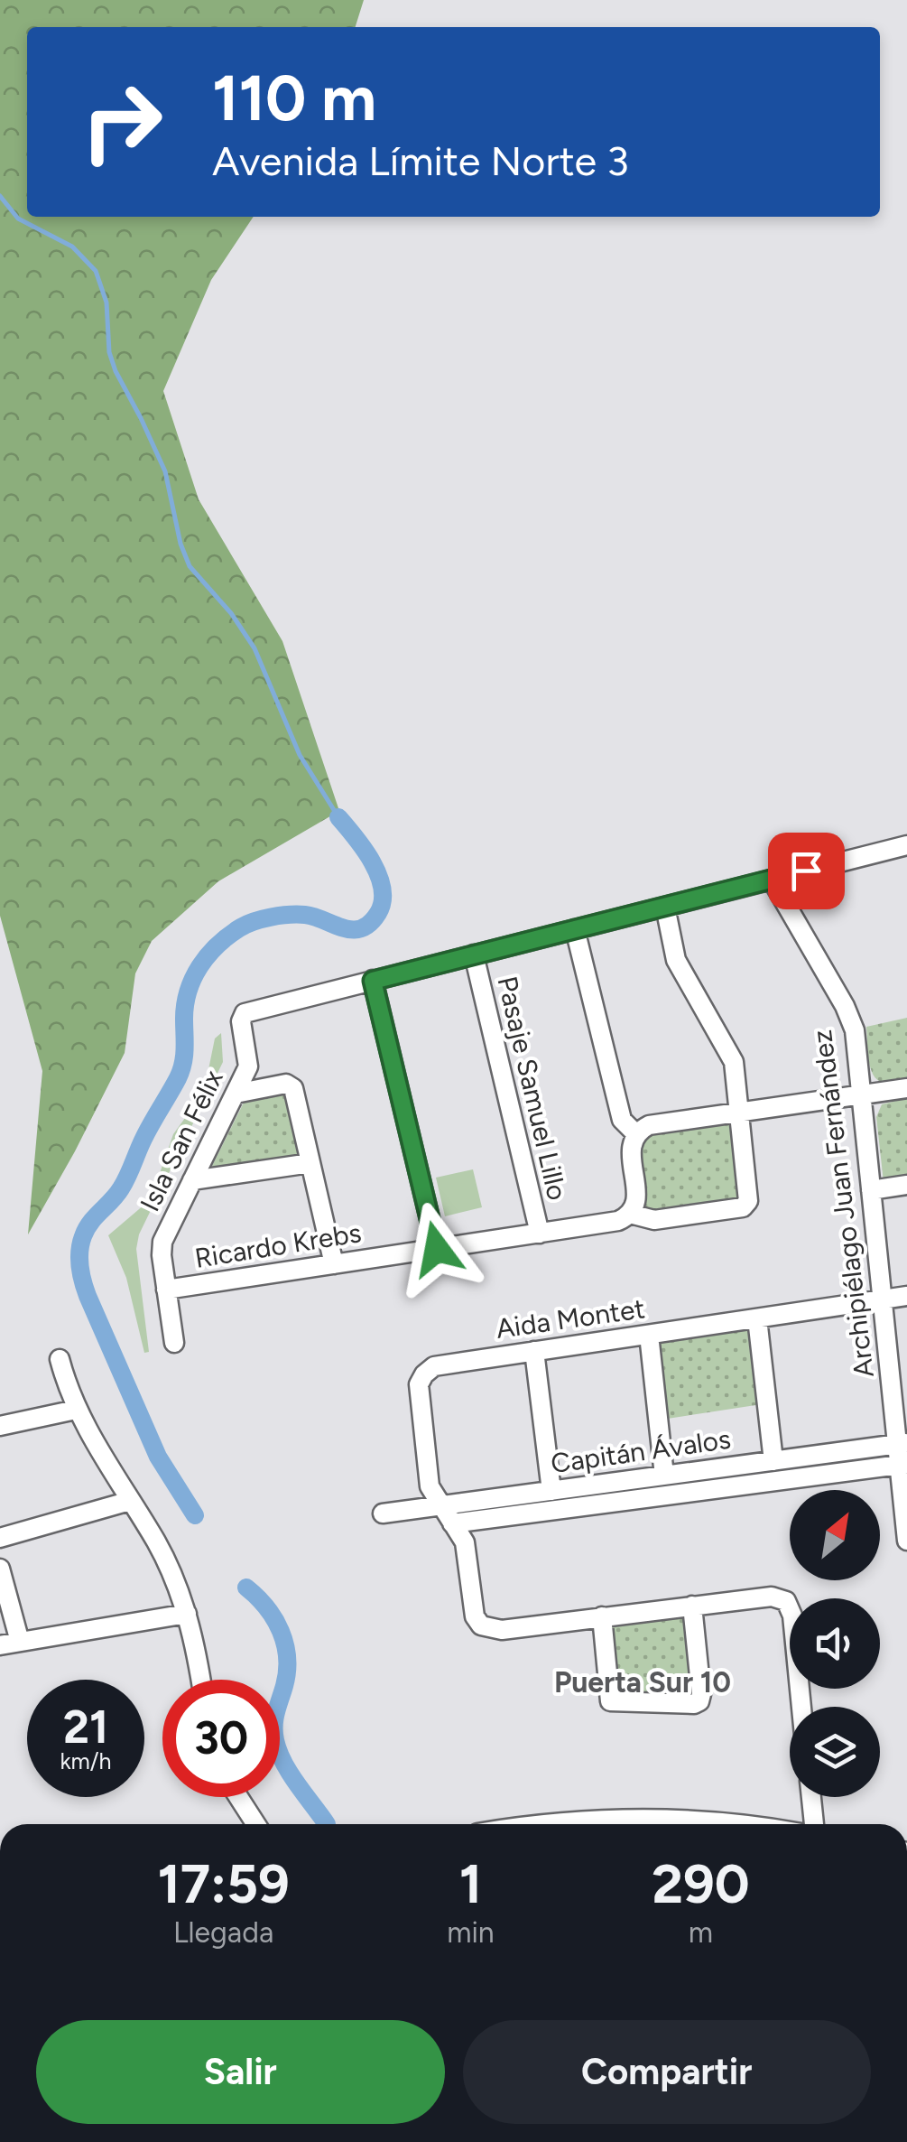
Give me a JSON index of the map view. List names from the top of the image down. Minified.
{"streets":{"street":["Pasaje Samuel Lillo","Isla San Félix","Archipiélago Juan Fernández","Ricardo Krebs","Aida Montet","Capitán Ávalos"]},"crossings":[["Pasaje Samuel Lillo","Ricardo Krebs"],["Isla San Félix","Ricardo Krebs"],["Archipiélago Juan Fernández","Aida Montet"],["Archipiélago Juan Fernández","Capitán Ávalos"],["Aida Montet","Capitán Ávalos"]],"districts":["Puerta Sur 10"],"north":"top right","page":{"turn":["110 m","Avenida Límite Norte 3"],"speed":"21 km/h","limit":"30","eta":["17:59","Llegada","1","min","290","m"],"buttons":["Salir","Compartir"]}}
